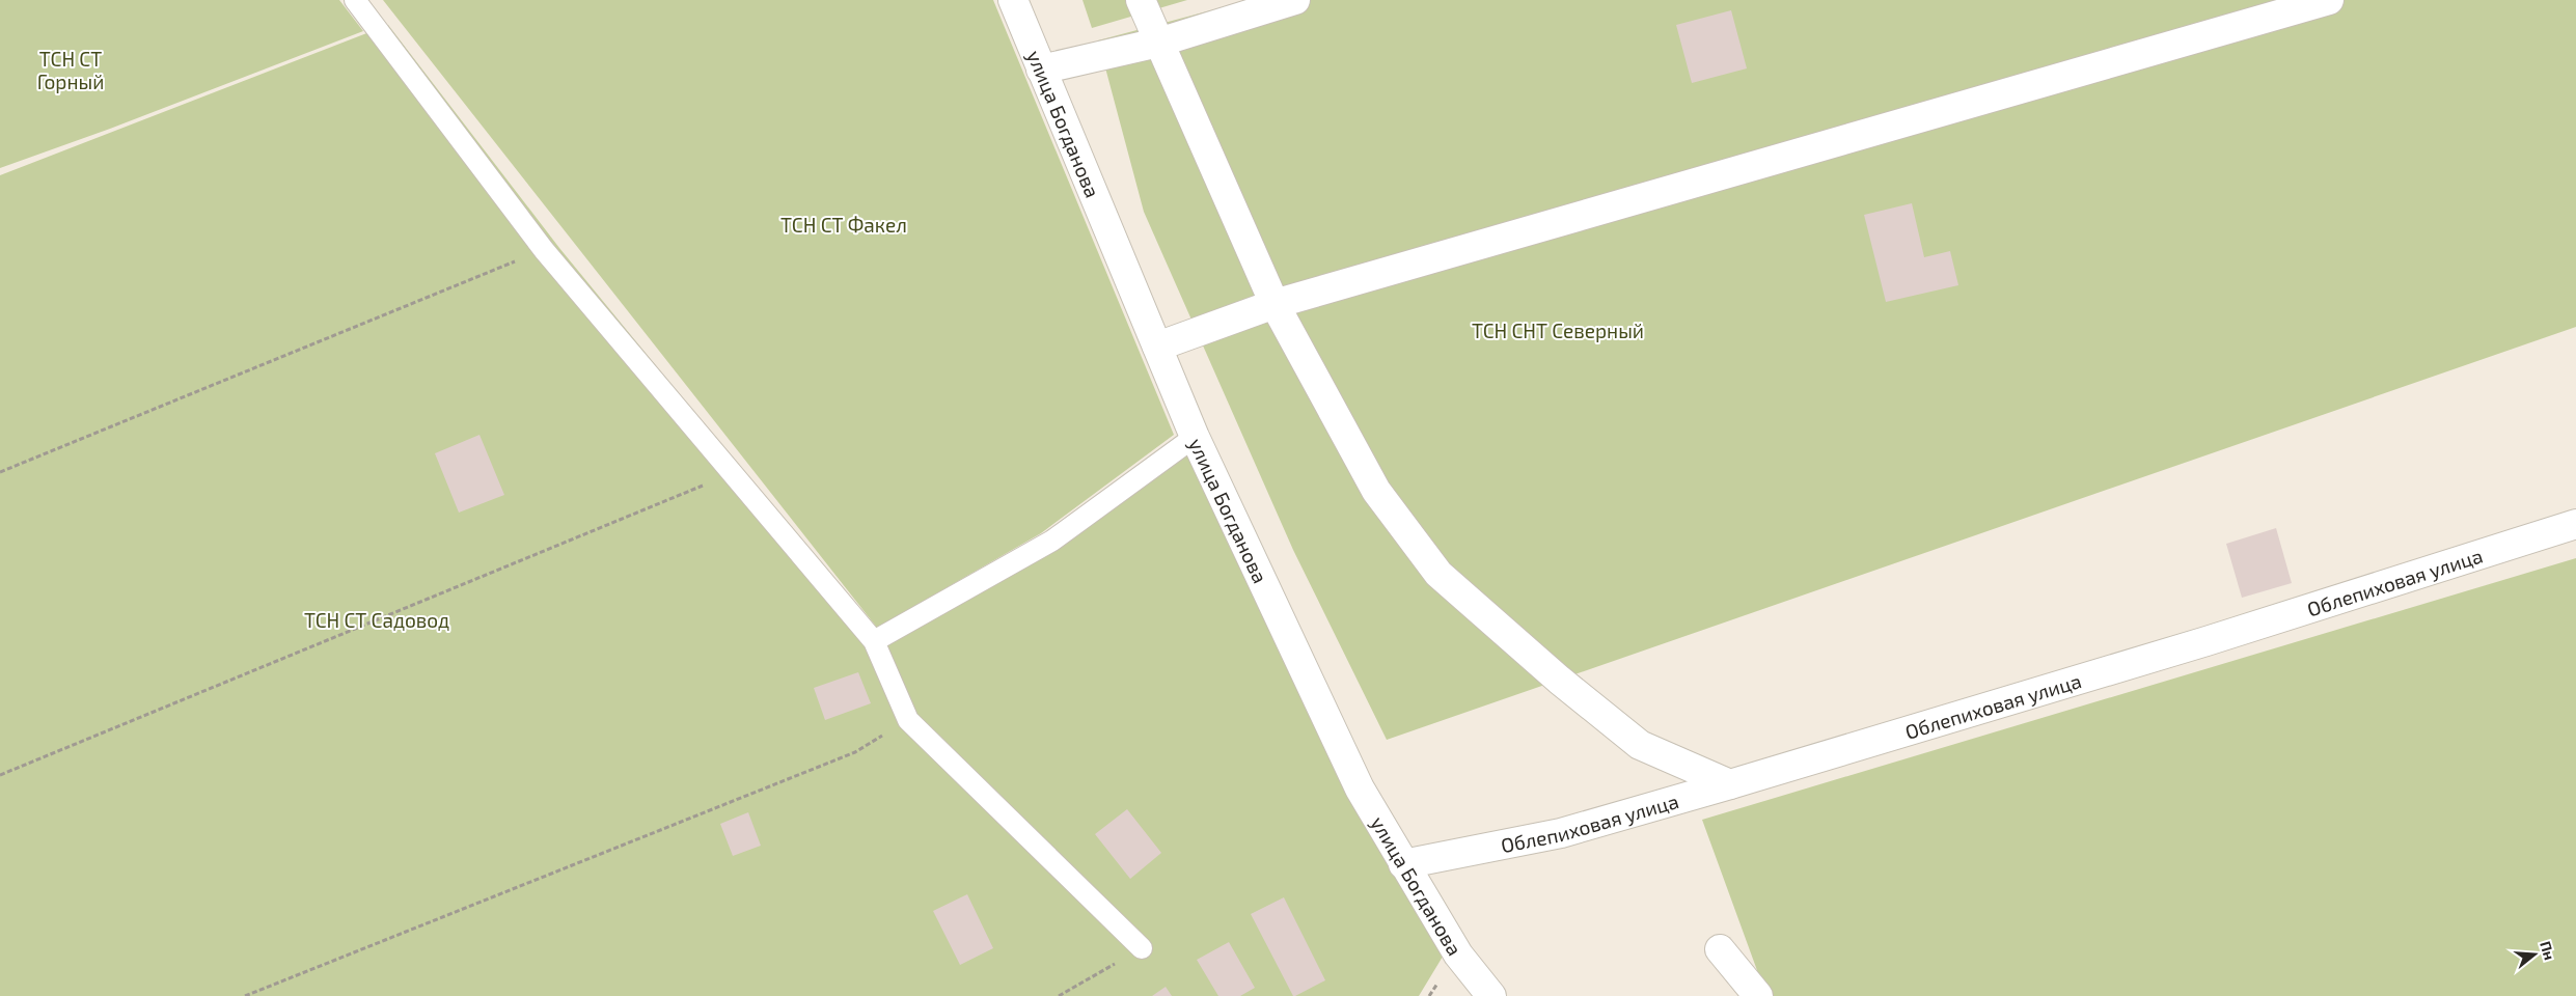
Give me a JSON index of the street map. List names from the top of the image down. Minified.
{"streets":{"street":["улица Богданова","Облепиховая улица"]},"crossings":[["улица Богданова","Облепиховая улица"]],"parks":["ТСН СТ Горный","ТСН СТ Факел","ТСН СНТ Северный","ТСН СТ Садовод"],"north":"right"}
